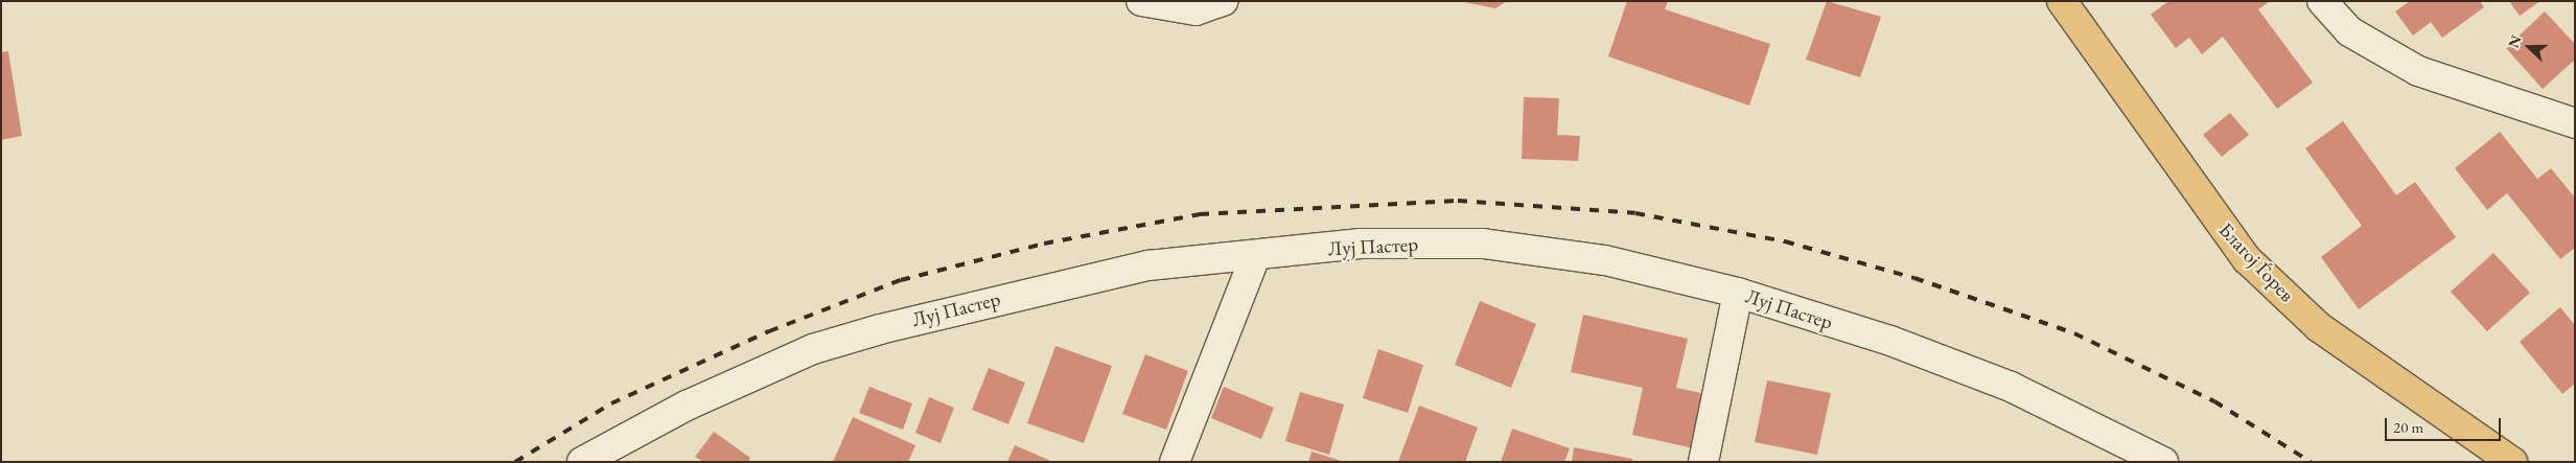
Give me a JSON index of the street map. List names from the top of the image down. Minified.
{"streets":{"main road":["Благој Ѓорев"],"street":["Луј Пастер"]},"scale_bar":"20 m","north":"left"}
